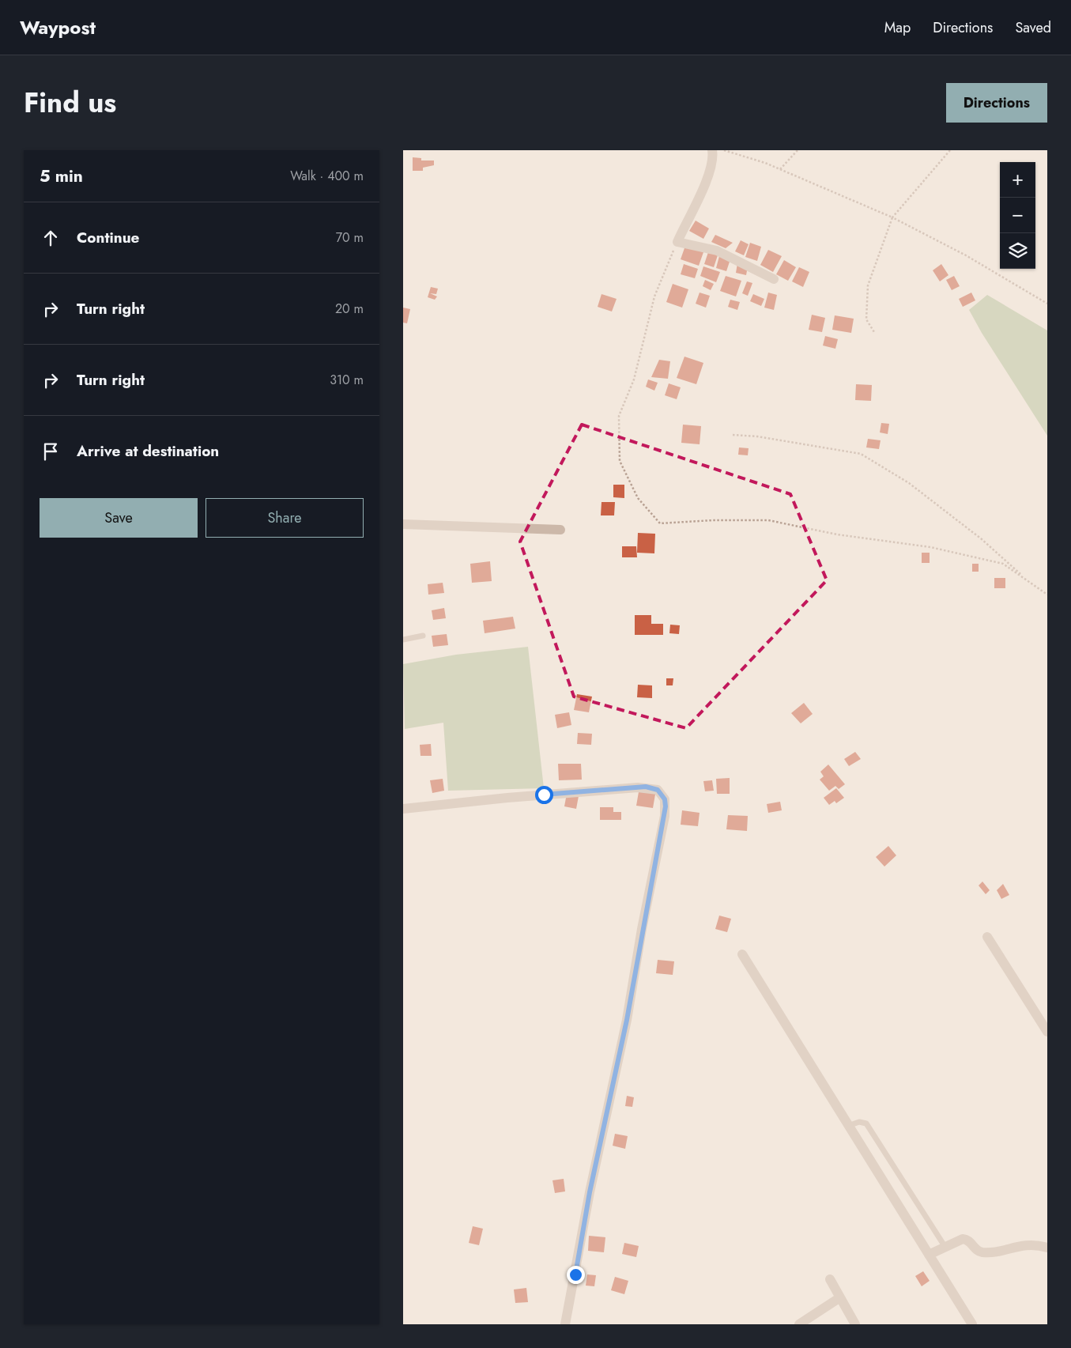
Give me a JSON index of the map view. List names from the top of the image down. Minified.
{"page":{"header":"Waypost","nav":["Map","Directions","Saved"],"title":"Find us","buttons":["Directions",["Save","Share"]],"heading":["5 min","Walk · 400 m"],"map_buttons":["+","−"],"list":[["Continue","70 m"],["Turn right","20 m"],["Turn right","310 m"],"Arrive at destination"]}}
